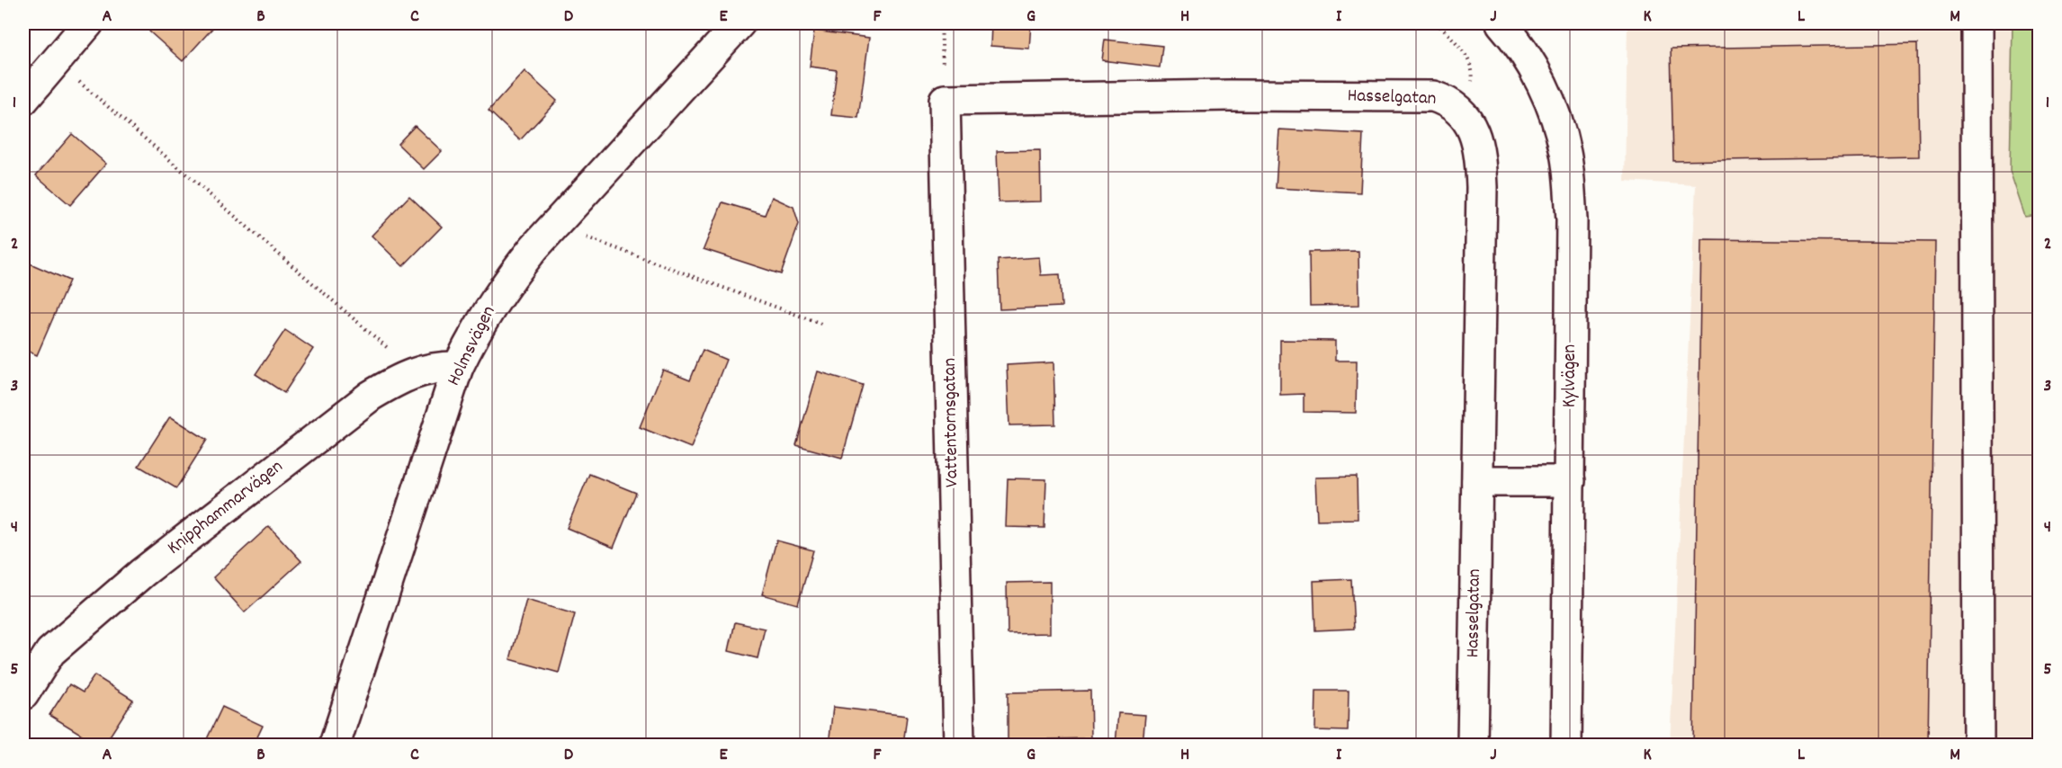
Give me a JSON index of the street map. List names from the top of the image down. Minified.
{"streets":{"street":["Hasselgatan","Holmsvägen","Kylvägen","Vattentornsgatan","Knipphammarvägen"]},"crossings":[["Hasselgatan","Vattentornsgatan"],["Holmsvägen","Knipphammarvägen"]],"grid":{"columns":["A","B","C","D","E","F","G","H","I","J","K","L","M"],"rows":["1","2","3","4","5"]}}
